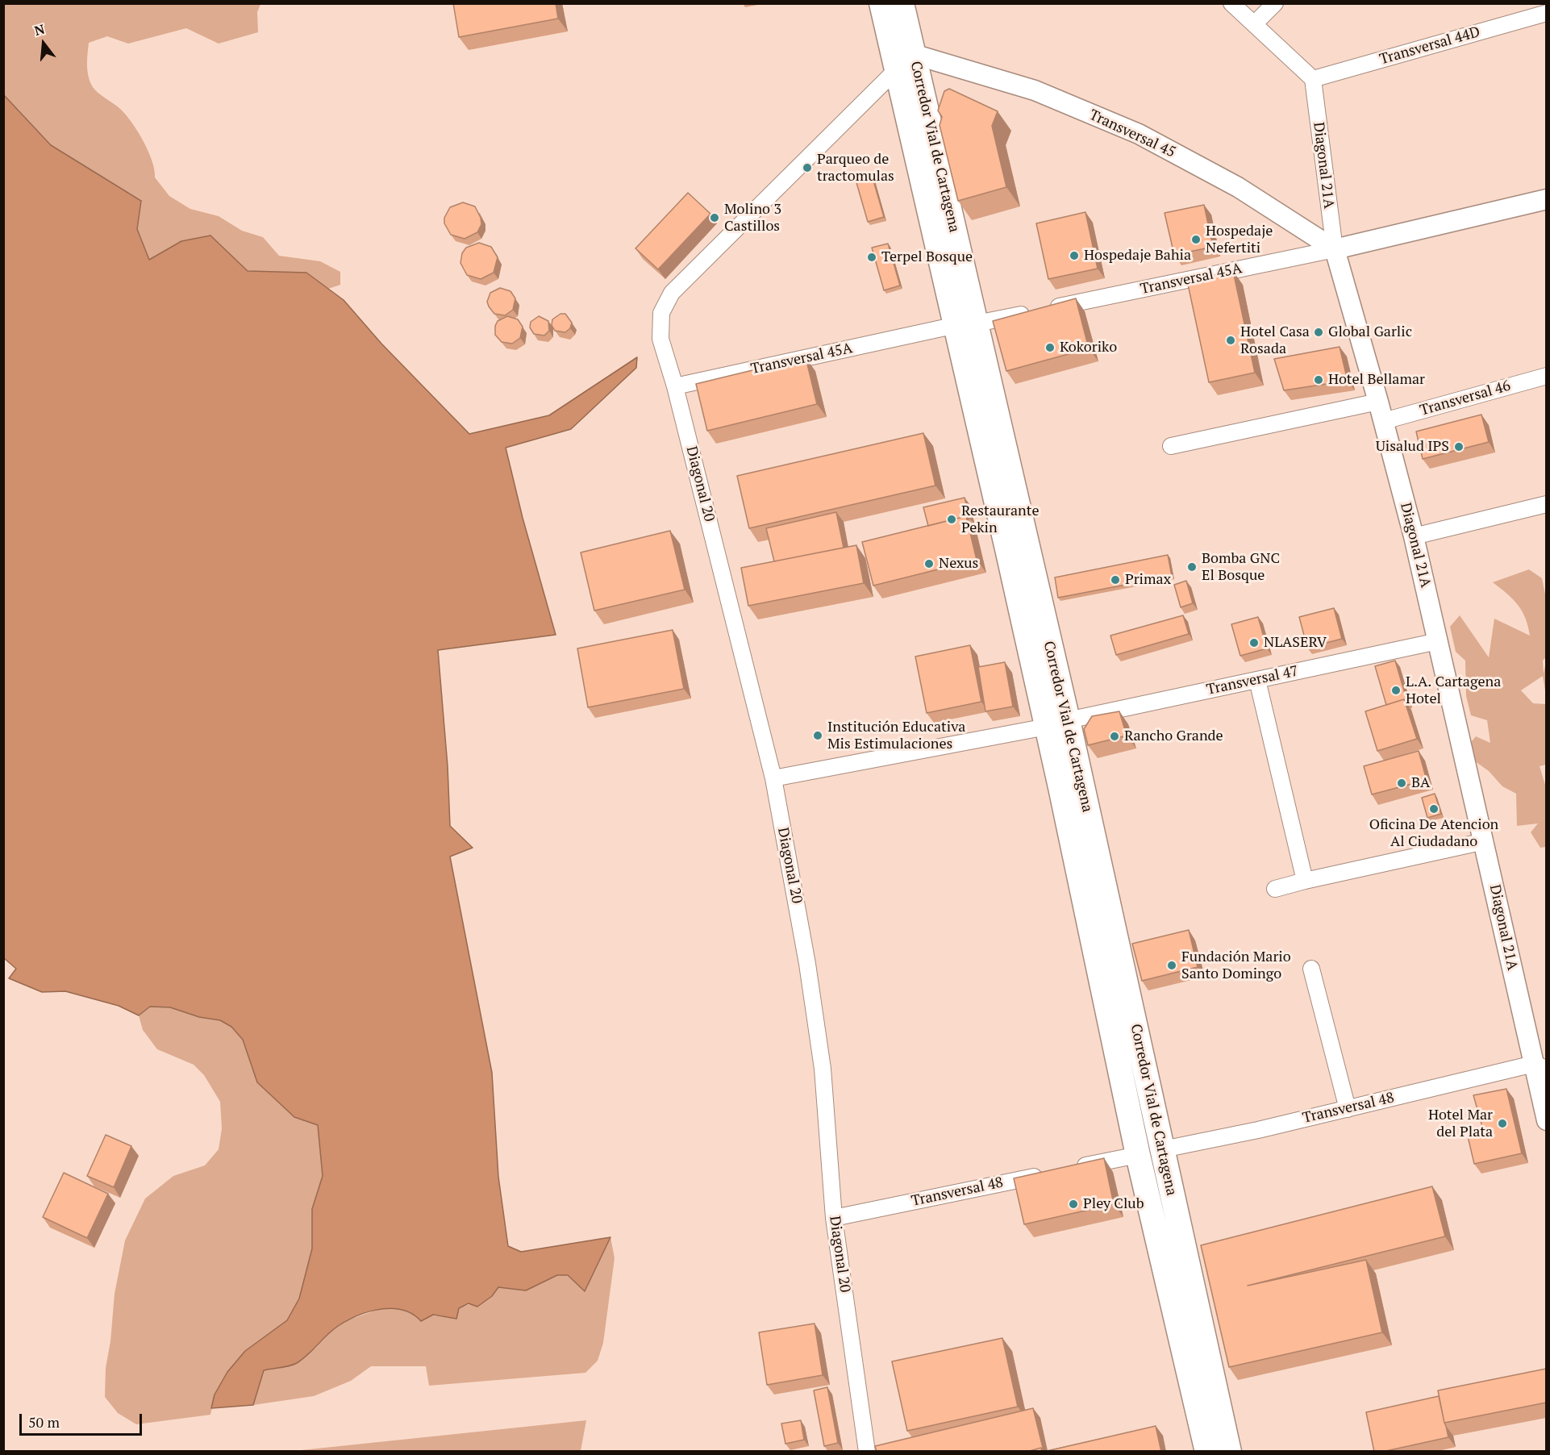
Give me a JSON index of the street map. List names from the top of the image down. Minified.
{"streets":{"main road":["Corredor Vial de Cartagena"],"street":["Transversal 44D","Transversal 45","Diagonal 21A","Transversal 45A","Transversal 46","Diagonal 20","Transversal 47","Transversal 48"]},"crossings":[["Transversal 44D","Diagonal 21A"],["Transversal 45","Corredor Vial de Cartagena"],["Transversal 45","Diagonal 21A"],["Transversal 45","Transversal 45A"],["Transversal 45","Diagonal 20"],["Corredor Vial de Cartagena","Transversal 45A"],["Corredor Vial de Cartagena","Diagonal 20"],["Corredor Vial de Cartagena","Transversal 47"],["Corredor Vial de Cartagena","Transversal 48"],["Diagonal 21A","Transversal 45A"],["Diagonal 21A","Transversal 46"],["Diagonal 21A","Transversal 47"],["Diagonal 21A","Transversal 48"],["Transversal 45A","Diagonal 20"],["Diagonal 20","Transversal 47"],["Diagonal 20","Transversal 48"]],"places":["Parqueo de tractomulas","Molino 3 Castillos","Hospedaje Nefertiti","Hospedaje Bahia","Terpel Bosque","Global Garlic","Hotel Casa Rosada","Kokoriko","Hotel Bellamar","Uisalud IPS","Restaurante Pekin","Nexus","Bomba GNC El Bosque","Primax","NLASERV","L.A. Cartagena Hotel","Institución Educativa Mis Estimulaciones","Rancho Grande","BA","Oficina De Atencion Al Ciudadano","Fundación Mario Santo Domingo","Hotel Mar del Plata","Pley Club"],"scale_bar":"50 m","north":"top"}
